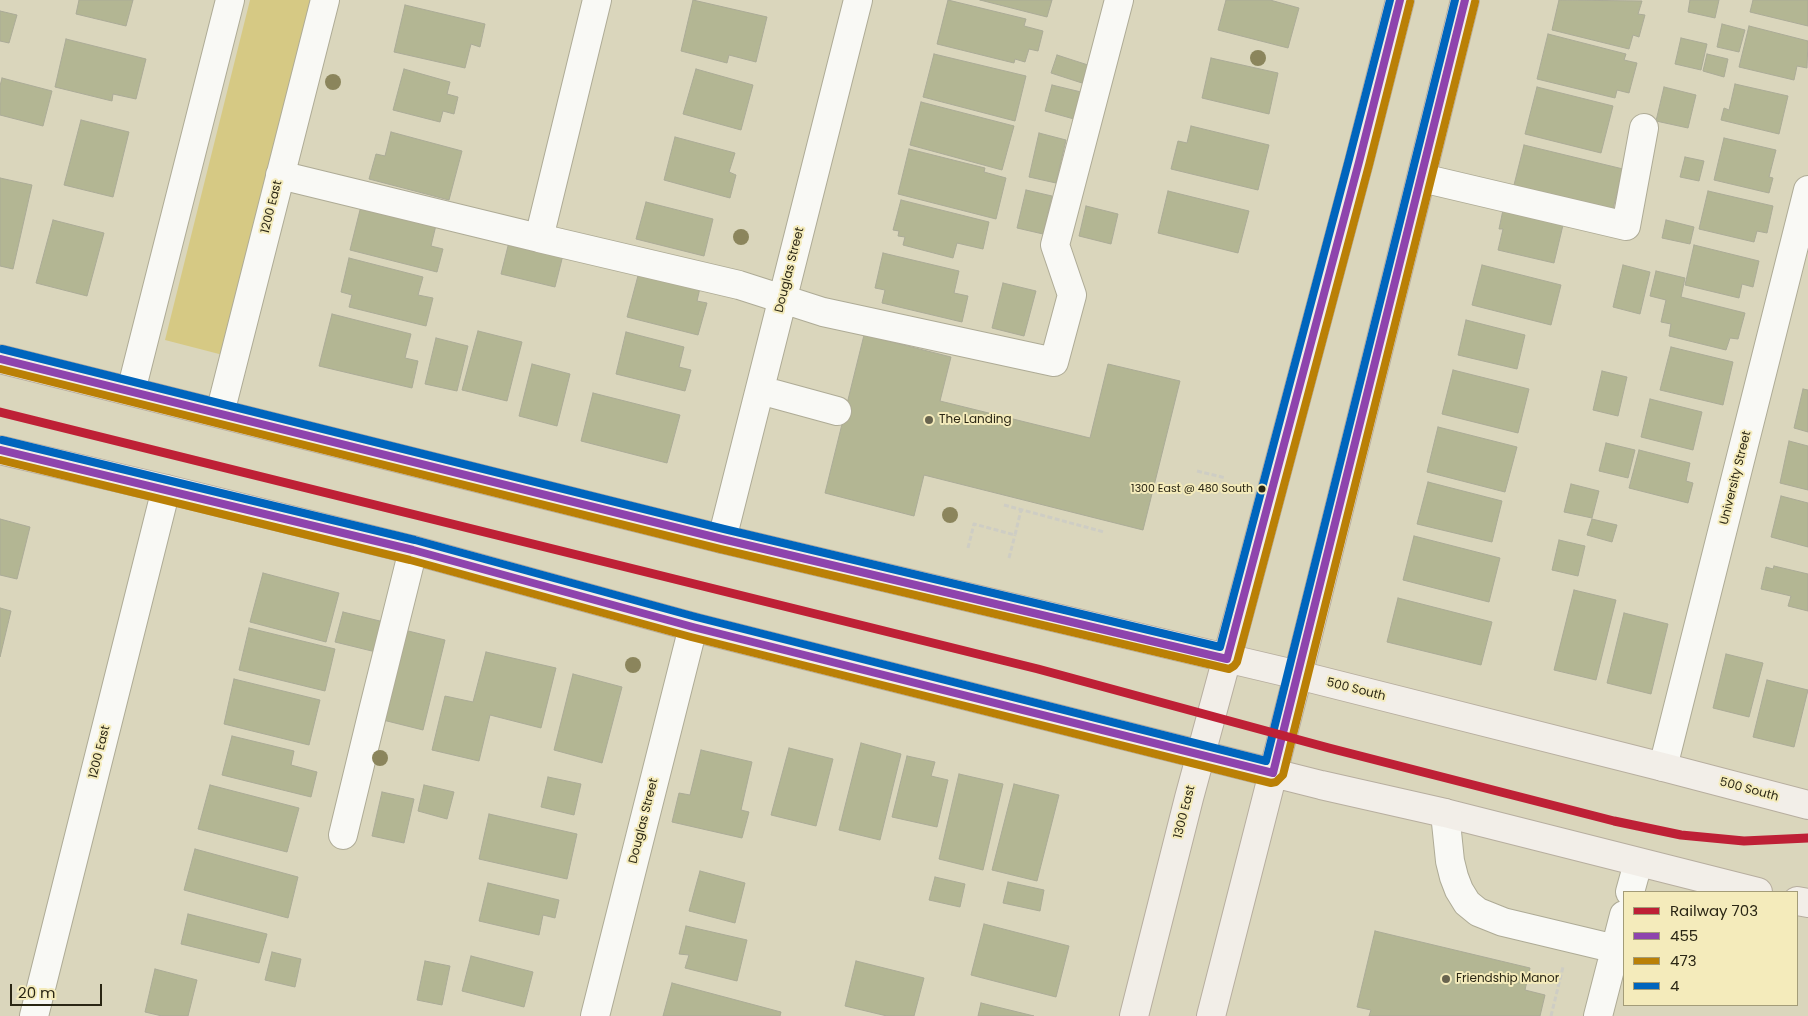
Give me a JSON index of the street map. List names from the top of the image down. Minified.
{"streets":{"main road":["500 South","1300 East"],"street":["1200 East","Douglas Street","University Street"]},"crossings":[["1200 East","500 South"],["Douglas Street","500 South"],["University Street","500 South"],["500 South","1300 East"]],"places":["The Landing","1300 East @ 480 South","Friendship Manor"],"lines":["transit line 455","transit line 4","transit line 473","rail line 703"],"legend":["Railway 703","455","473","4"],"scale_bar":"20 m"}
